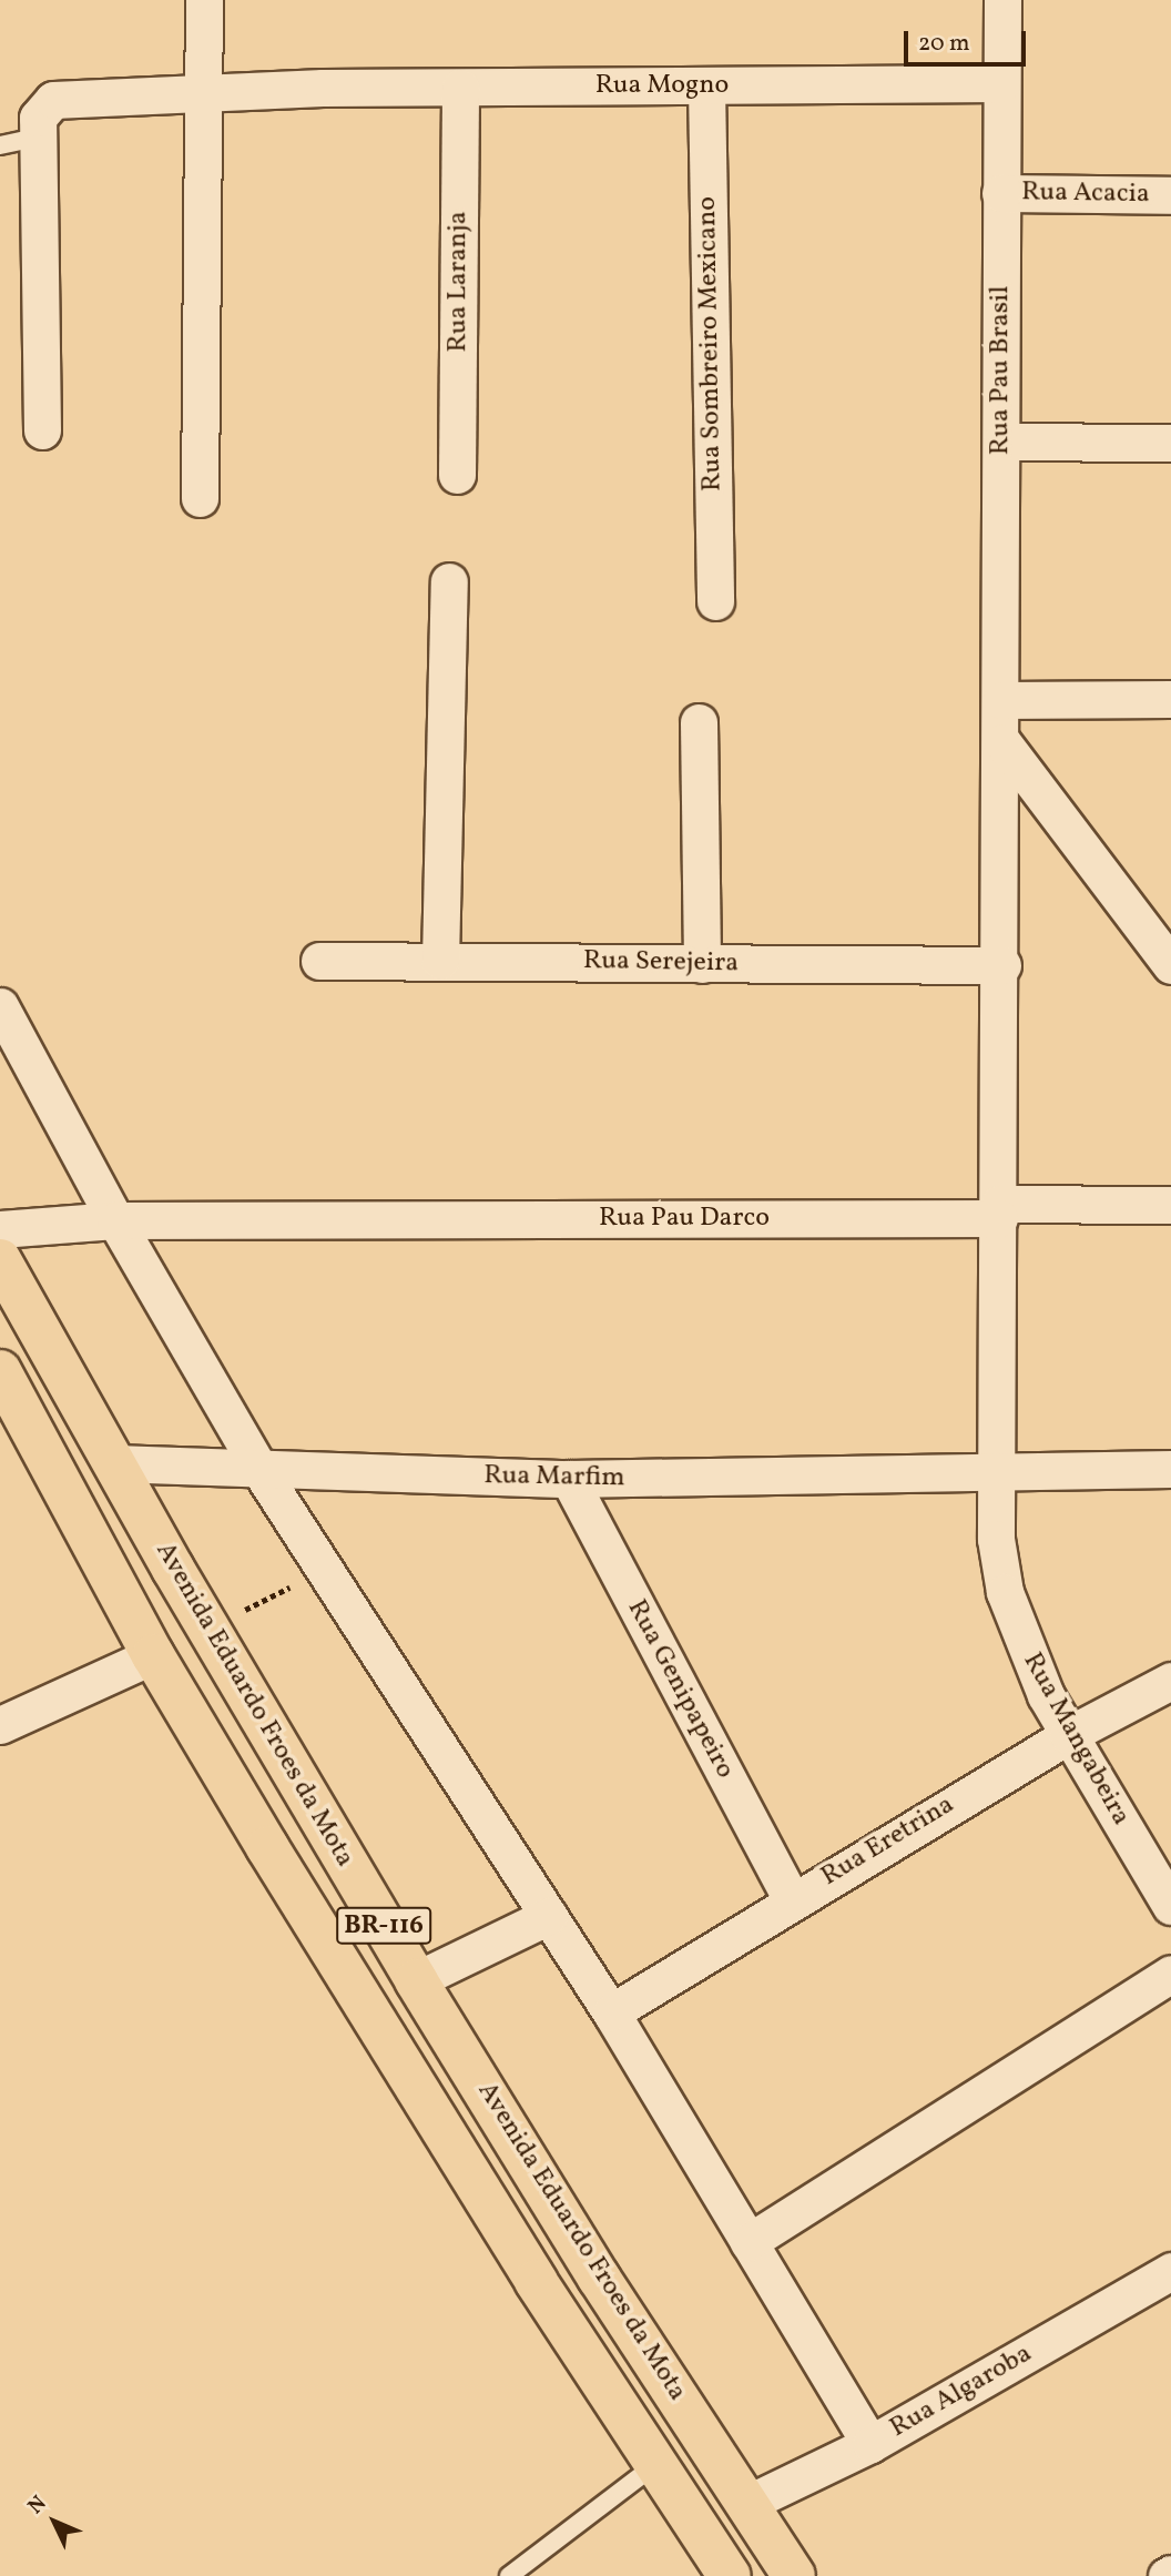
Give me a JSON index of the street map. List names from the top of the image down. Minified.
{"streets":{"highway":["Avenida Eduardo Froes da Mota","BR-116"],"street":["Rua Mogno","Rua Acacia","Rua Laranja","Rua Sombreiro Mexicano","Rua Pau Brasil","Rua Serejeira","Rua Pau Darco","Rua Marfim","Rua Genipapeiro","Rua Mangabeira","Rua Eretrina","Rua Algaroba"]},"crossings":[["Rua Mogno","Rua Laranja"],["Rua Mogno","Rua Sombreiro Mexicano"],["Rua Mogno","Rua Pau Brasil"],["Rua Acacia","Rua Pau Brasil"],["Rua Pau Brasil","Rua Serejeira"],["Rua Marfim","Rua Genipapeiro"],["Rua Marfim","Avenida Eduardo Froes da Mota"],["Rua Marfim","Rua Mangabeira"],["Rua Genipapeiro","Rua Eretrina"],["Avenida Eduardo Froes da Mota","Rua Algaroba"],["Rua Mangabeira","Rua Eretrina"]],"scale_bar":"20 m","north":"top left"}
